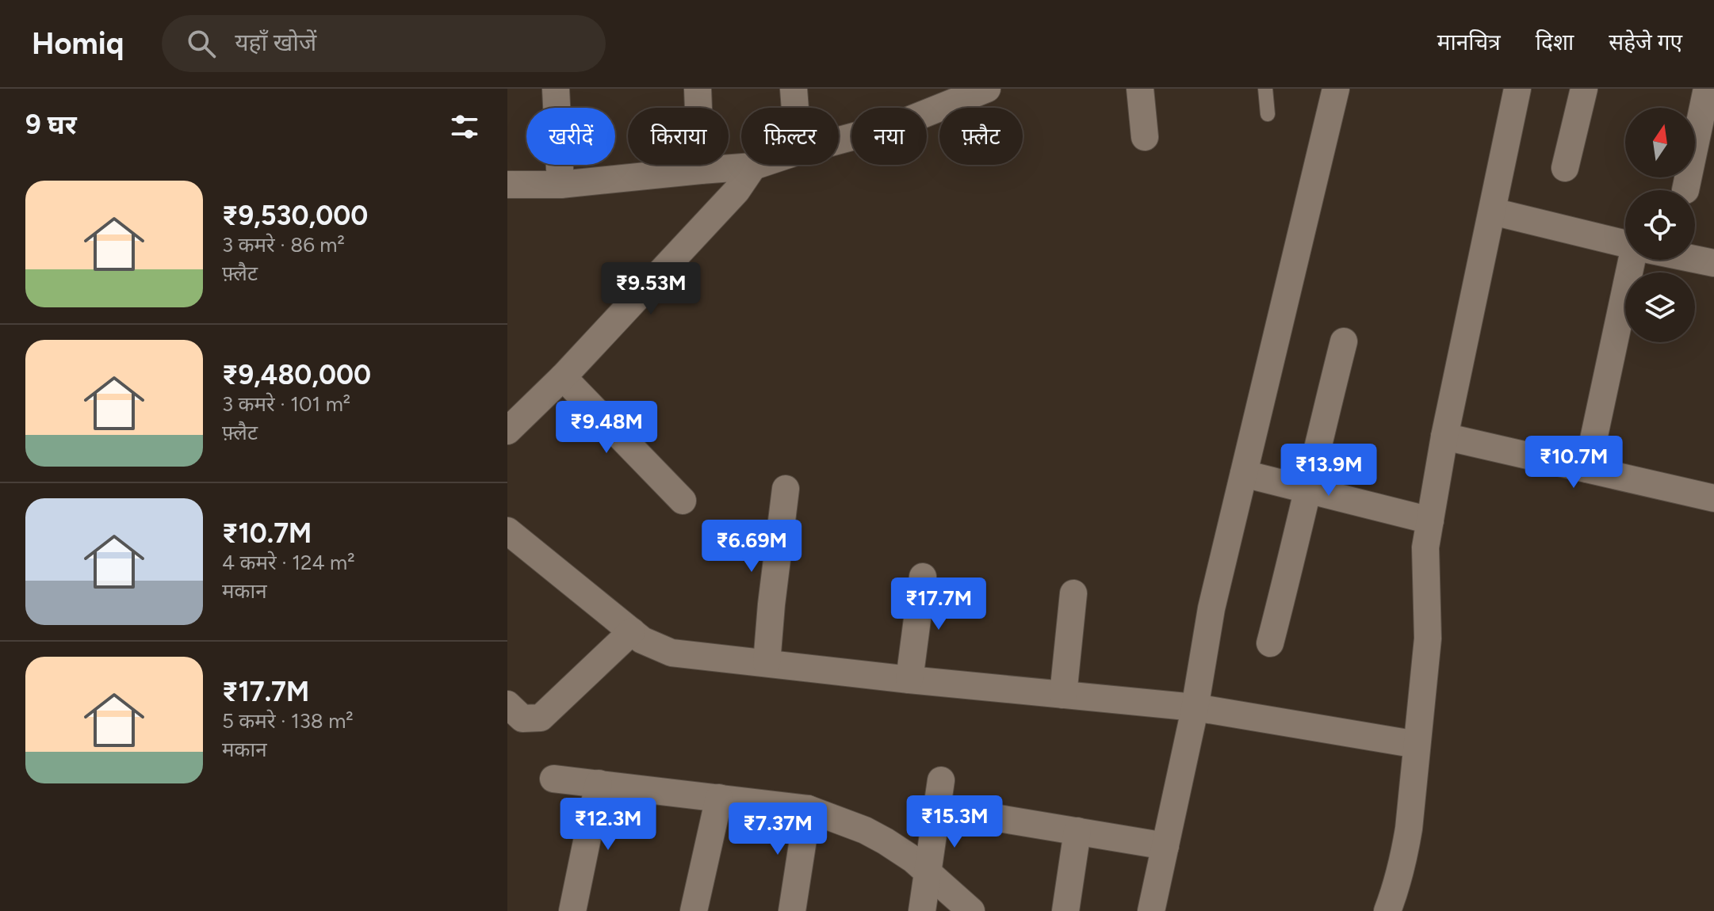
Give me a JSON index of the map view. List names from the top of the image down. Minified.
{"north":"top","page":{"header":"Homiq","search":"यहाँ खोजें","nav":["मानचित्र","दिशा","सहेजे गए"],"heading":"9 घर","chip":["खरीदें","किराया","फ़िल्टर","नया","फ़्लैट"],"list":[{"name":"₹9,530,000","note":"3 कमरे · 86 m² · फ़्लैट"},{"name":"₹9,480,000","note":"3 कमरे · 101 m² · फ़्लैट"},{"name":"₹10.7M","note":"4 कमरे · 124 m² · मकान"},{"name":"₹17.7M","note":"5 कमरे · 138 m² · मकान"}],"price":["₹9.53M","₹9.48M","₹10.7M","₹13.9M","₹6.69M","₹17.7M","₹15.3M","₹12.3M","₹7.37M"]}}
